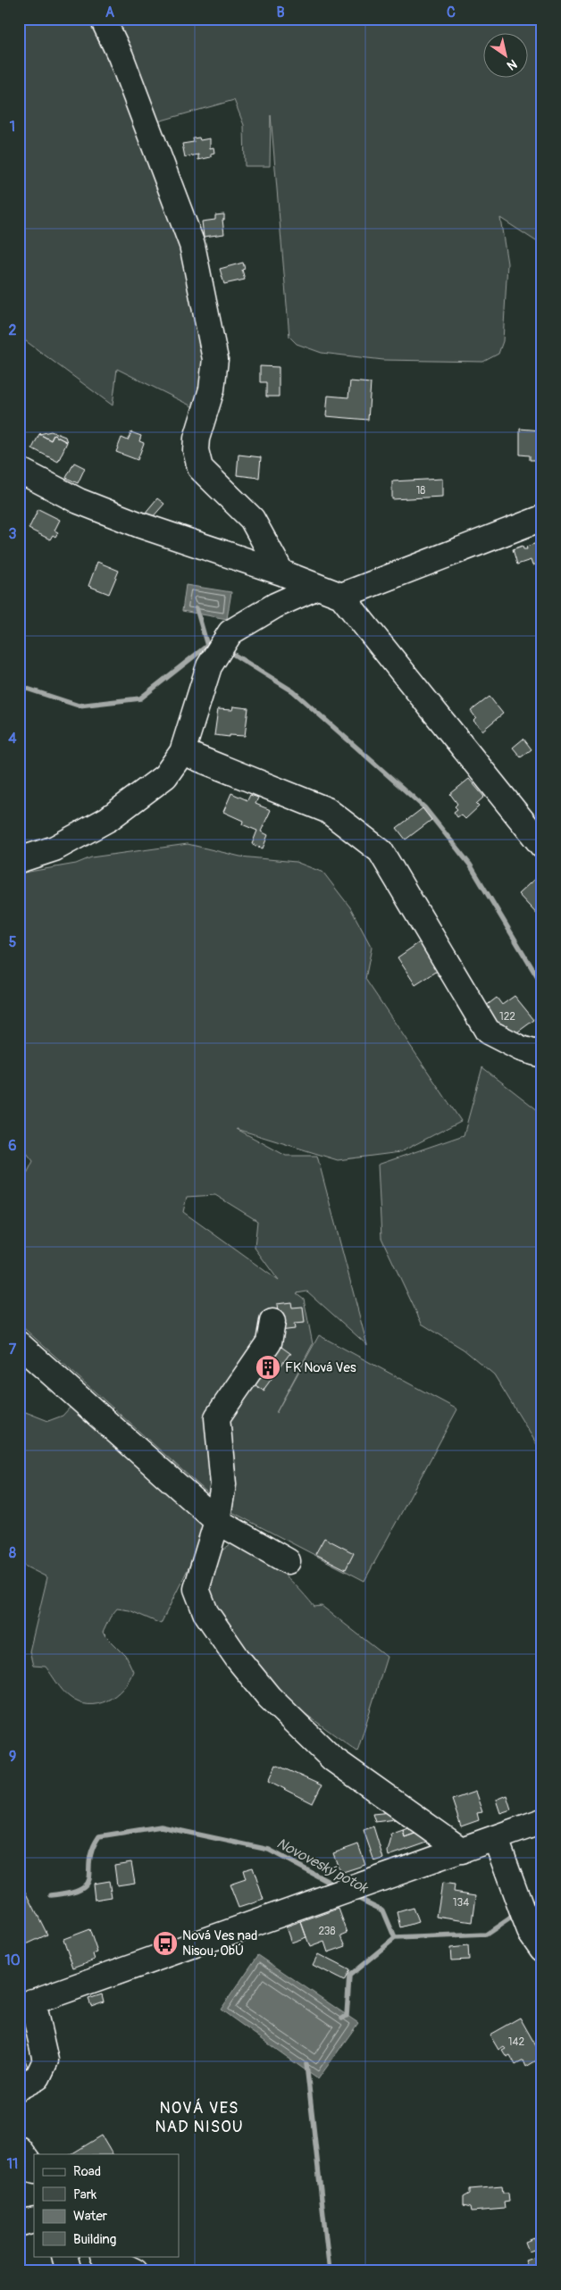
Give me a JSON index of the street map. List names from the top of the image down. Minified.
{"districts":["NOVÁ VES NAD NISOU"],"water":["Novoveský potok"],"places":{"building":["FK Nová Ves"],"bus stop":["Nová Ves nad Nisou, ObÚ"]},"house_numbers":["18","122","134","238","142"],"legend":["Road","Park","Water","Building"],"north":"bottom right","grid":{"columns":["A","B","C"],"rows":["1","2","3","4","5","6","7","8","9","10","11"]}}
